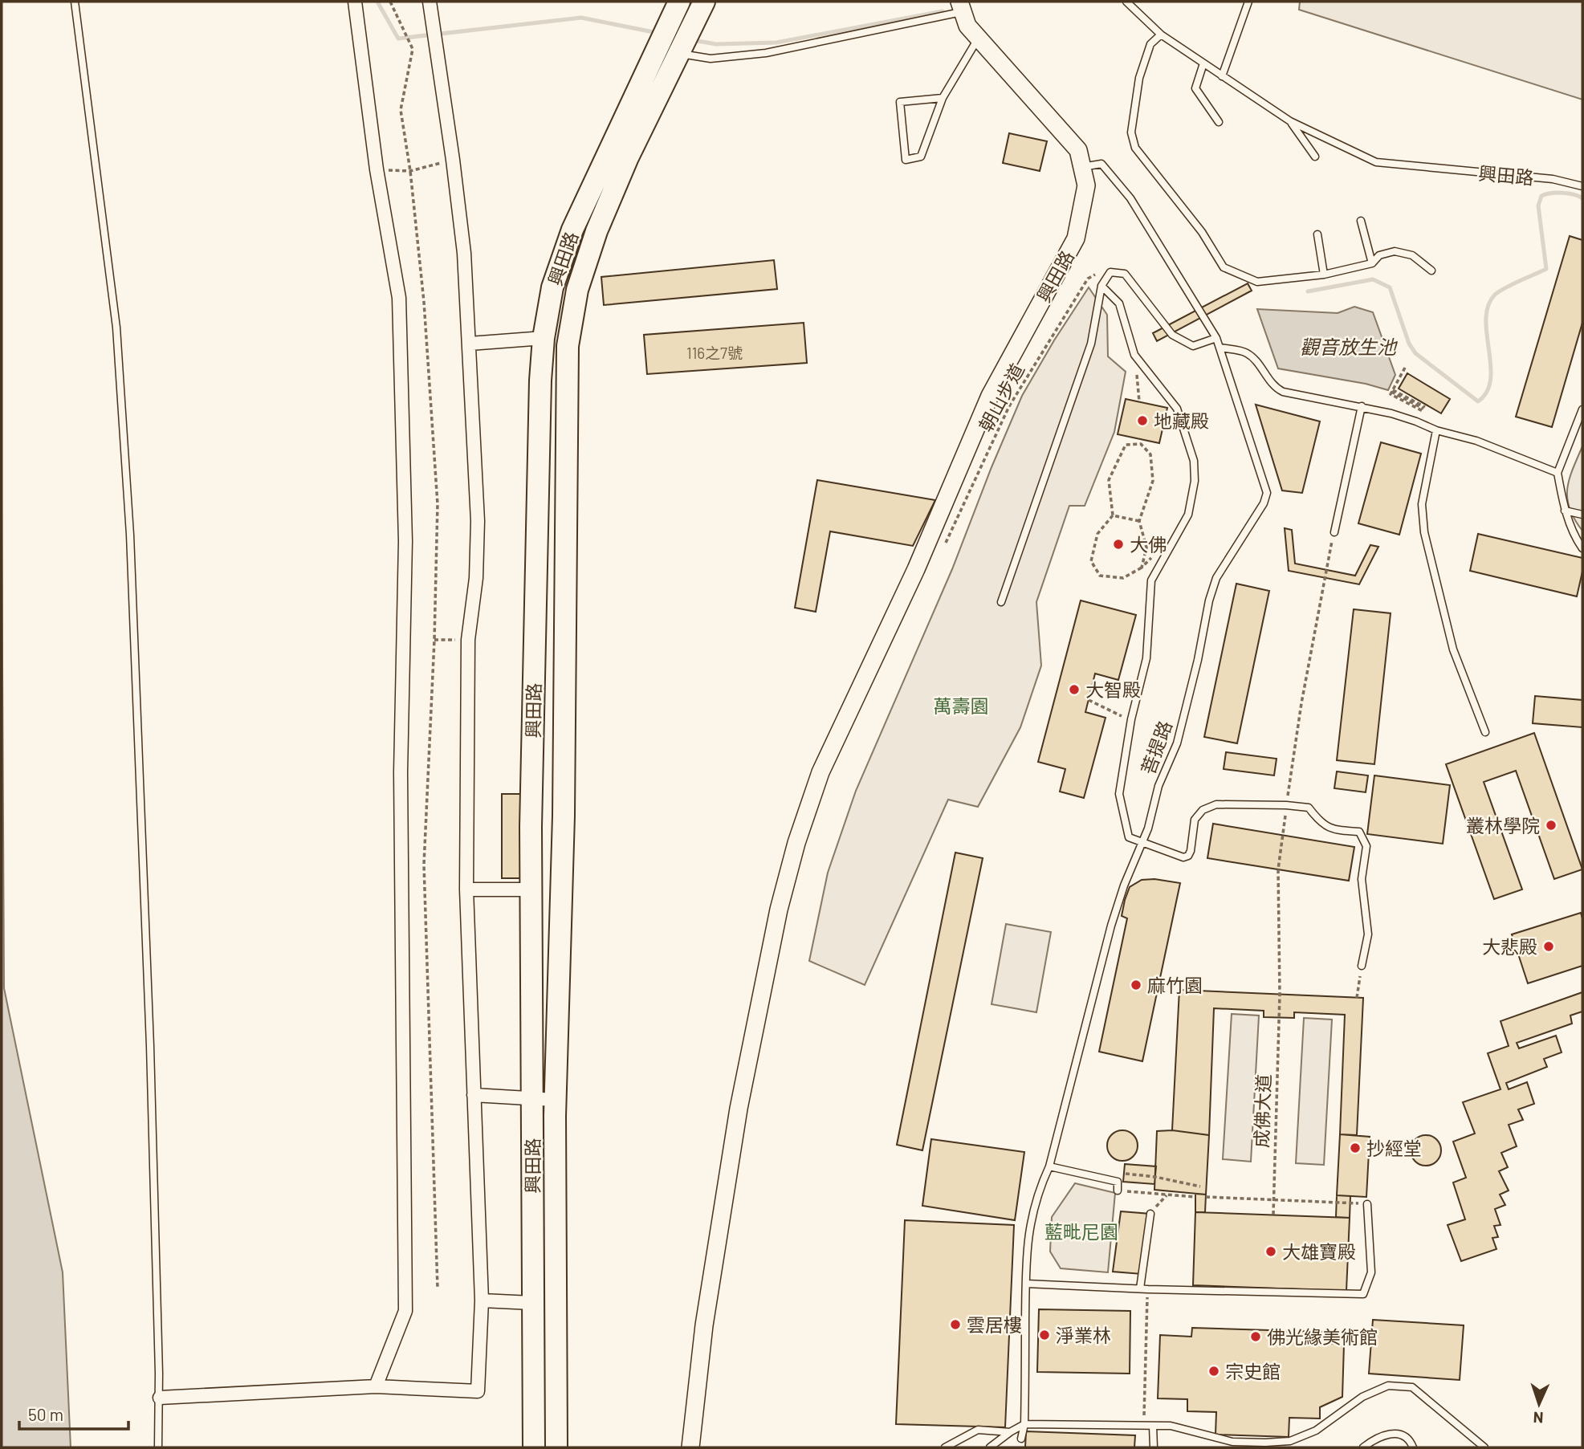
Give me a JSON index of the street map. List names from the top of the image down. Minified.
{"streets":{"main road":["興田路"],"lane":["菩提路"],"path":["朝山步道","成佛大道"]},"crossings":[["興田路","菩提路"]],"water":["觀音放生池"],"parks":["萬壽園","藍毗尼園"],"places":["地藏殿","大佛","大智殿","叢林學院","大悲殿","麻竹園","抄經堂","大雄寶殿","雲居樓","淨業林","佛光緣美術館","宗史館"],"house_numbers":["116之7號"],"scale_bar":"50 m","north":"bottom"}
